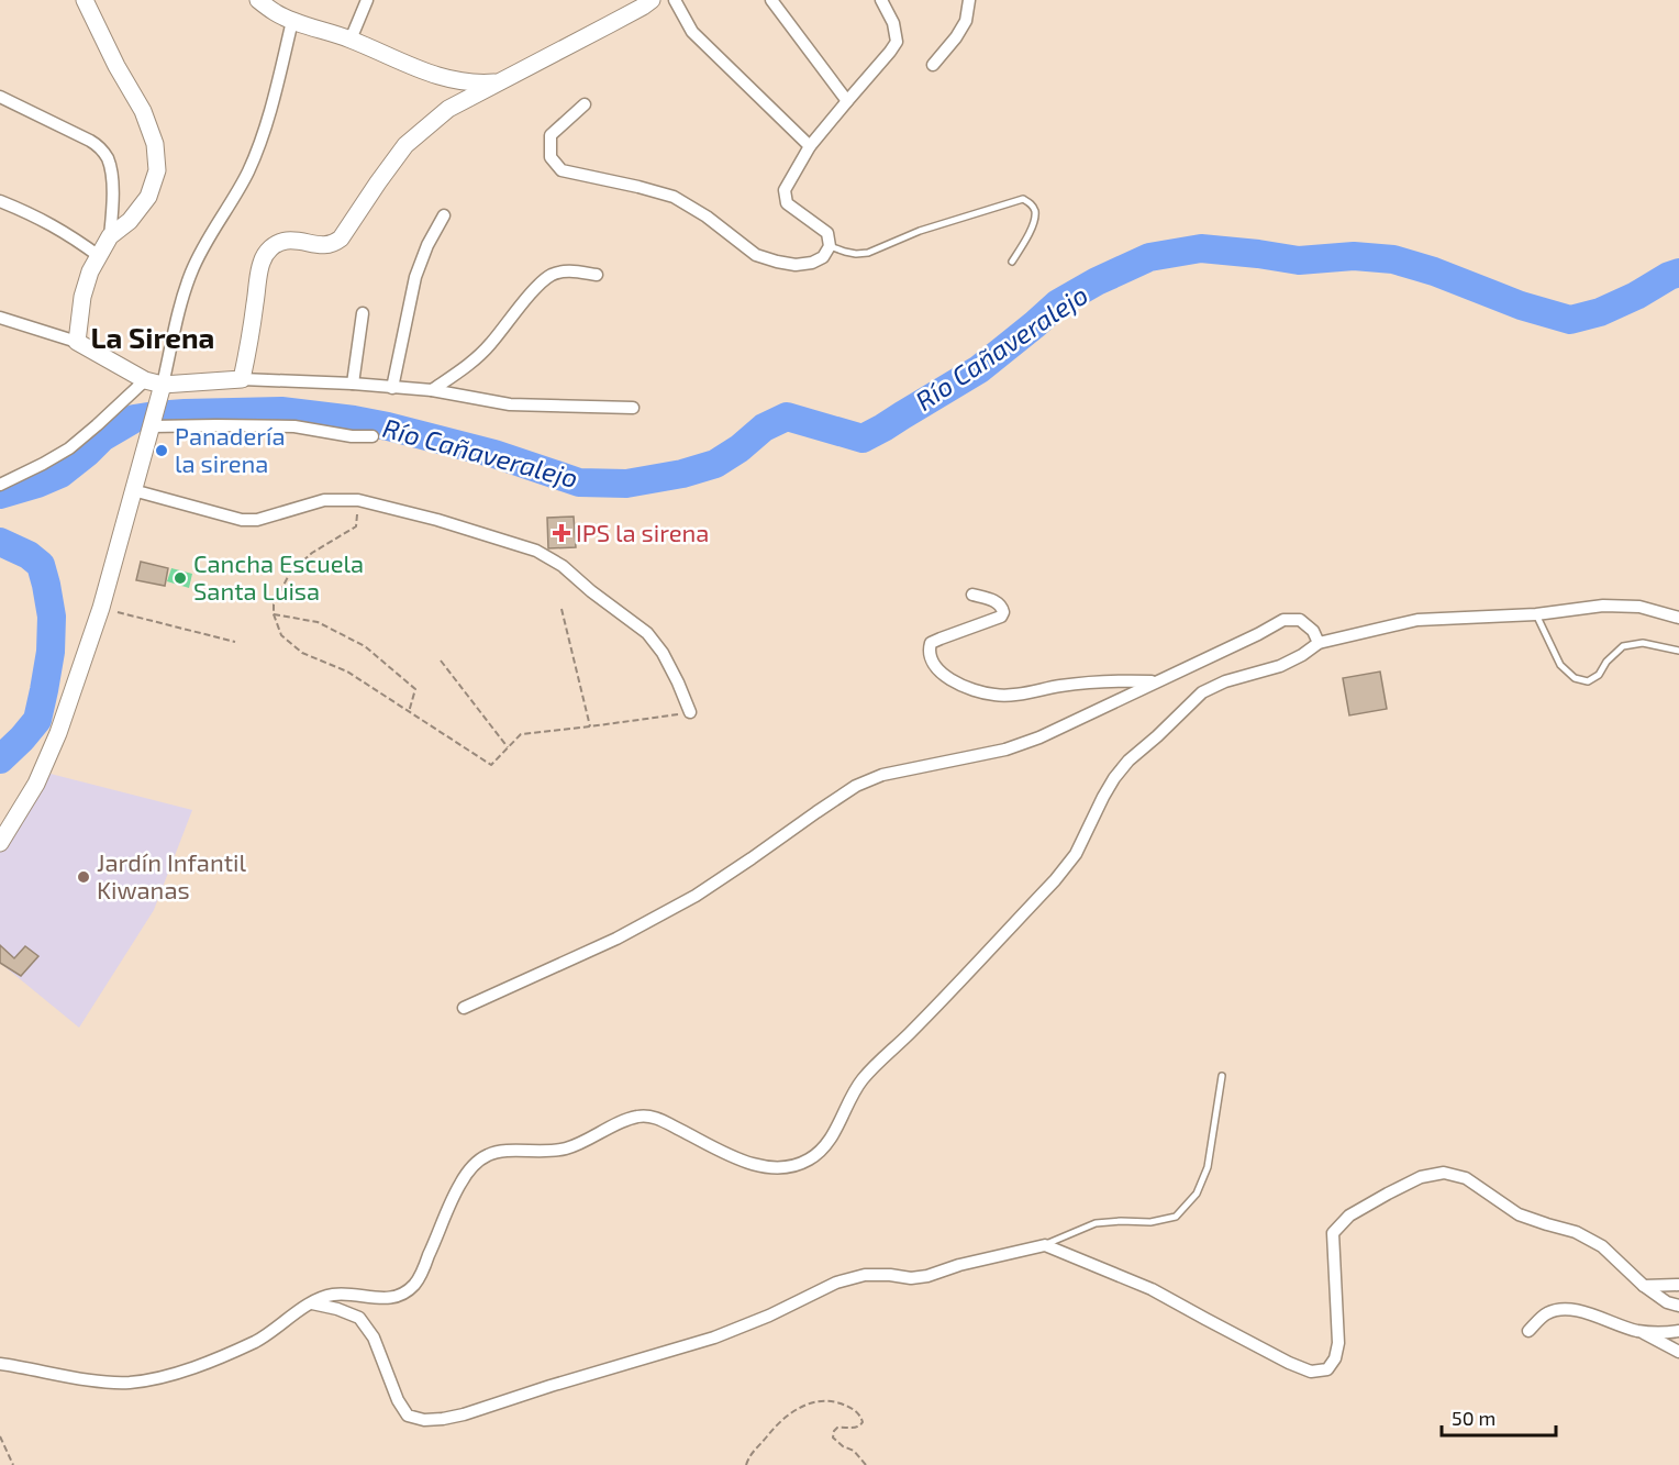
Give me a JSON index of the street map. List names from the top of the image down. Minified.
{"districts":["La Sirena"],"water":["Río Cañaveralejo"],"places":{"other":["Panadería la sirena","Cancha Escuela Santa Luisa","Jardín Infantil Kiwanas"],"health":["IPS la sirena"]},"scale_bar":"50 m"}
